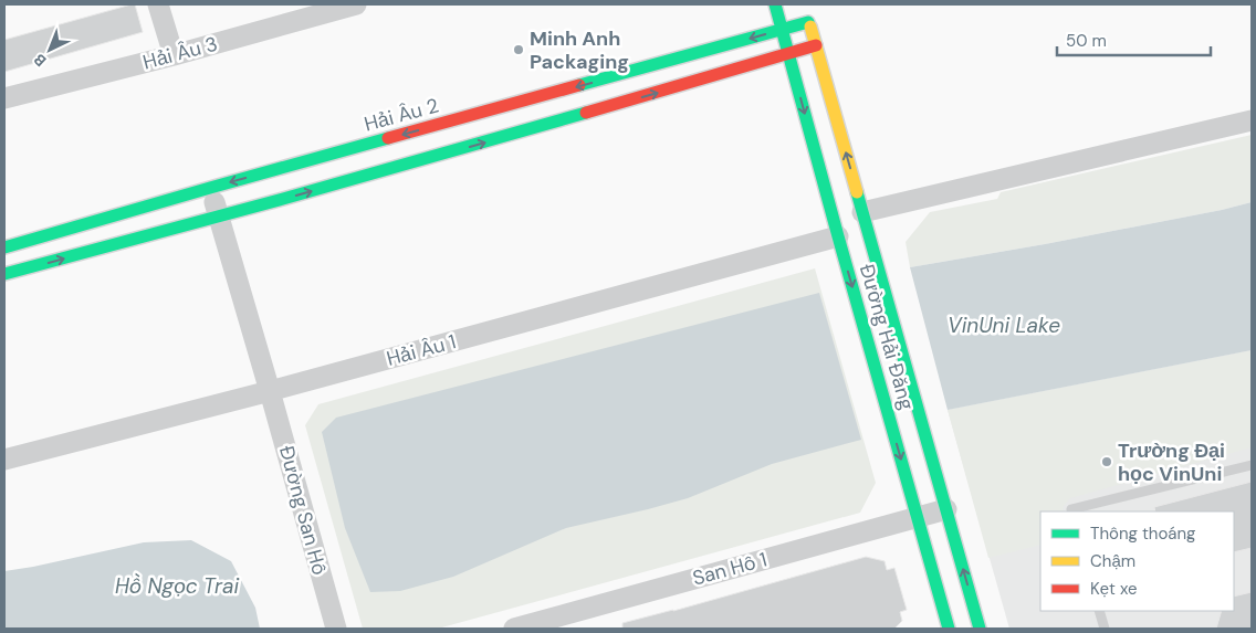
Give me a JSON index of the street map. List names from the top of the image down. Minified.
{"streets":{"street":["Hải Âu 3","Hải Âu 2","Đường Hải Đăng","Hải Âu 1","Đường San Hô","San Hô 1"]},"crossings":[["Hải Âu 2","Đường Hải Đăng"],["Hải Âu 2","Đường San Hô"],["Đường Hải Đăng","Hải Âu 1"],["Đường Hải Đăng","San Hô 1"],["Hải Âu 1","Đường San Hô"]],"water":["VinUni Lake","Hồ Ngọc Trai"],"places":["Minh Anh Packaging","Trường Đại học VinUni"],"legend":["Thông thoáng","Chậm","Kẹt xe"],"scale_bar":"50 m","north":"bottom left"}
